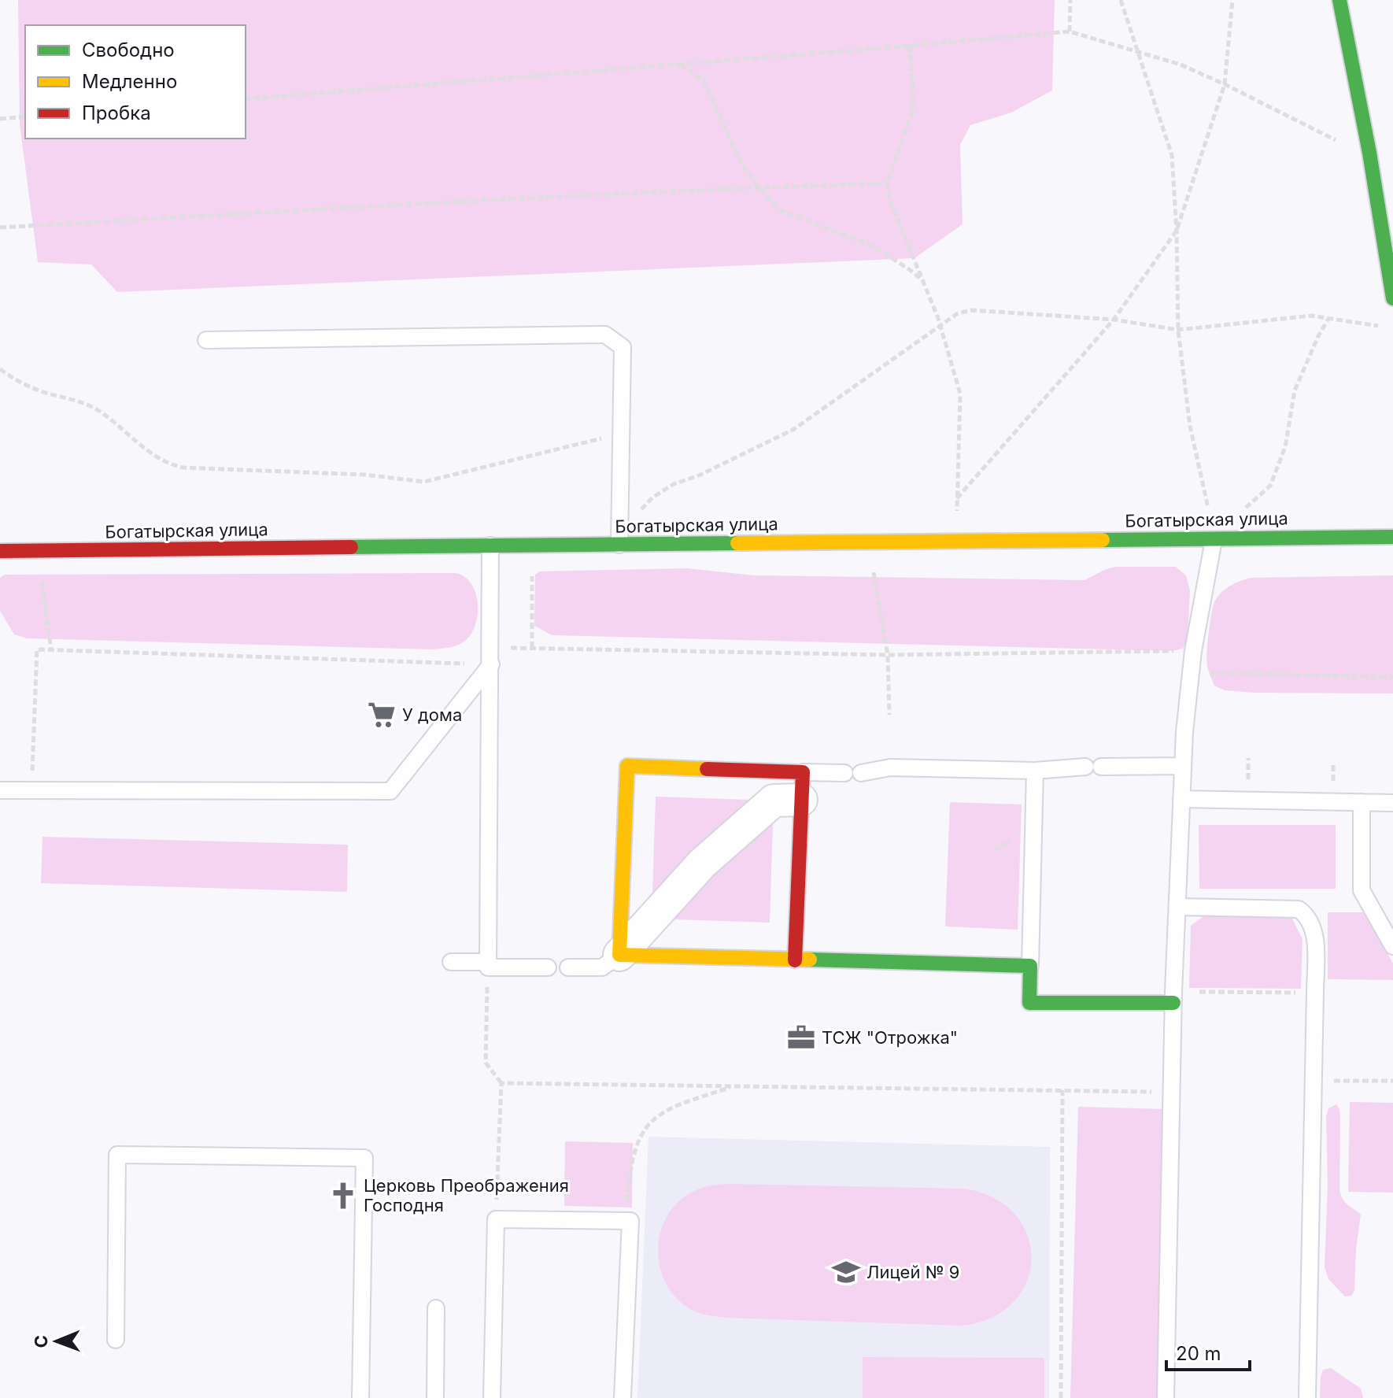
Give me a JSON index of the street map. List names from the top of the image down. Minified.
{"streets":{"street":["Богатырская улица"]},"places":{"supermarket":["У дома"],"office":["ТСЖ \"Отрожка\""],"church":["Церковь Преображения Господня"],"school or university":["Лицей № 9"]},"legend":["Свободно","Медленно","Пробка"],"scale_bar":"20 m","north":"left"}
